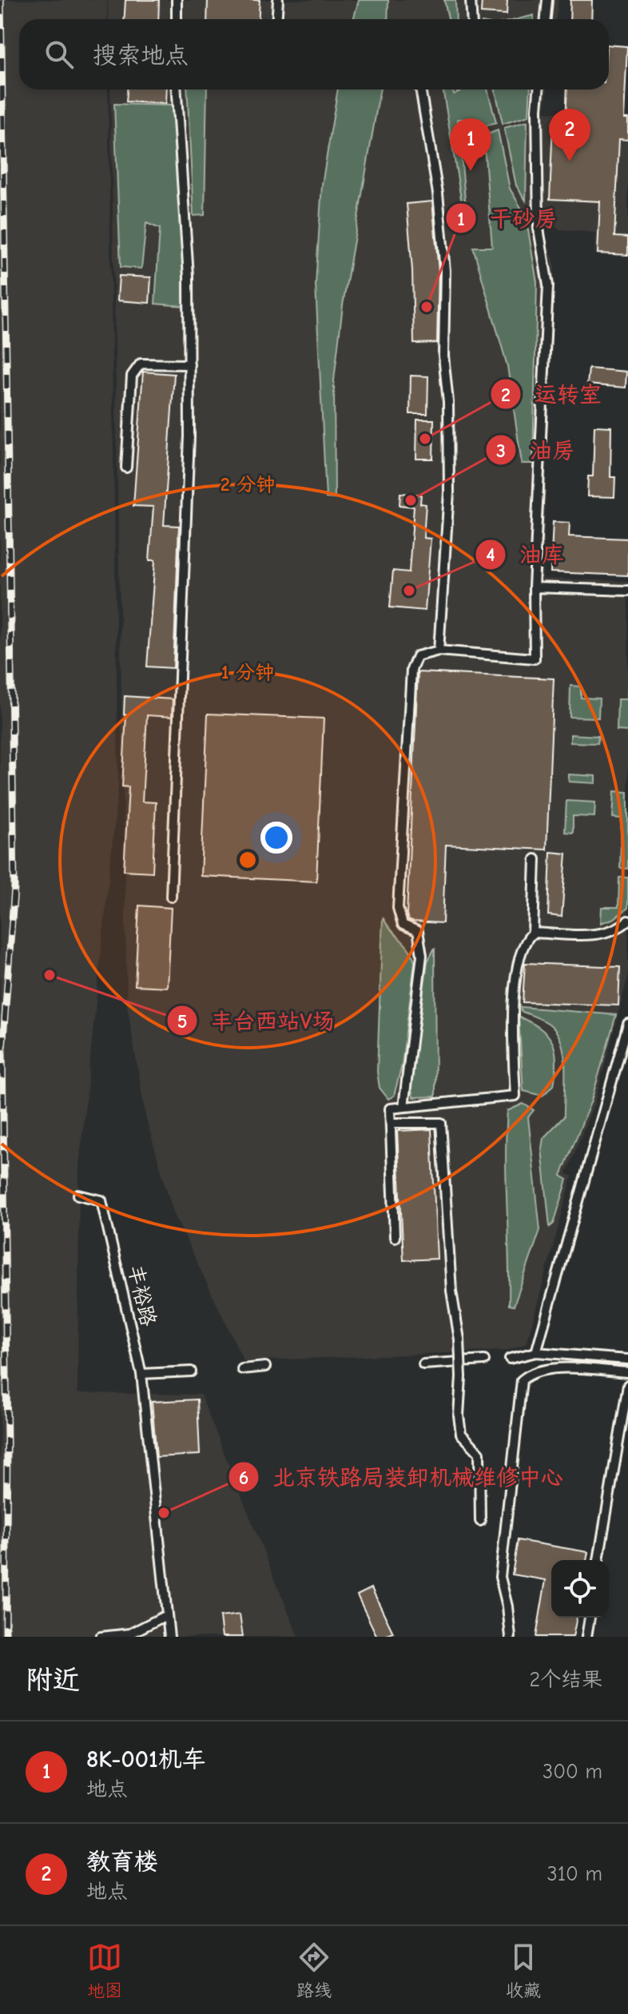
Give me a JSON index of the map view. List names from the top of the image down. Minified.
{"streets":{"lane":["丰裕路"]},"places":["干砂房","运转室","油房","油库","丰台西站V场","北京铁路局装卸机械维修中心"],"page":{"search":"搜索地点","pins":["2","1"],"heading":["附近","2个结果"],"list":[{"mark":"1","name":"8K-001机车","note":"地点","value":"300 m"},{"mark":"2","name":"教育楼","note":"地点","value":"310 m"}],"nav":["地图","路线","收藏"]},"rings":["2 分钟","1 分钟"]}
